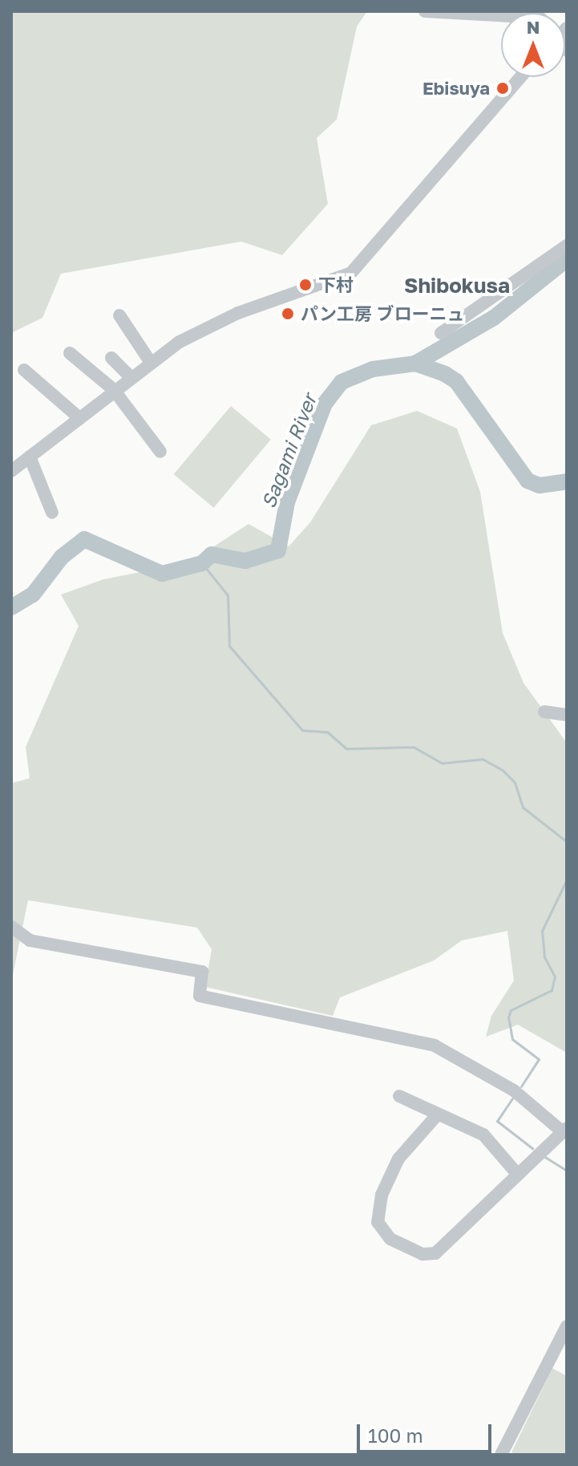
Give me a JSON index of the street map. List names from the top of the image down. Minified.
{"districts":["Shibokusa"],"water":["Sagami River"],"places":["Ebisuya","下村","パン工房 ブローニュ"],"scale_bar":"100 m","north":"top"}
